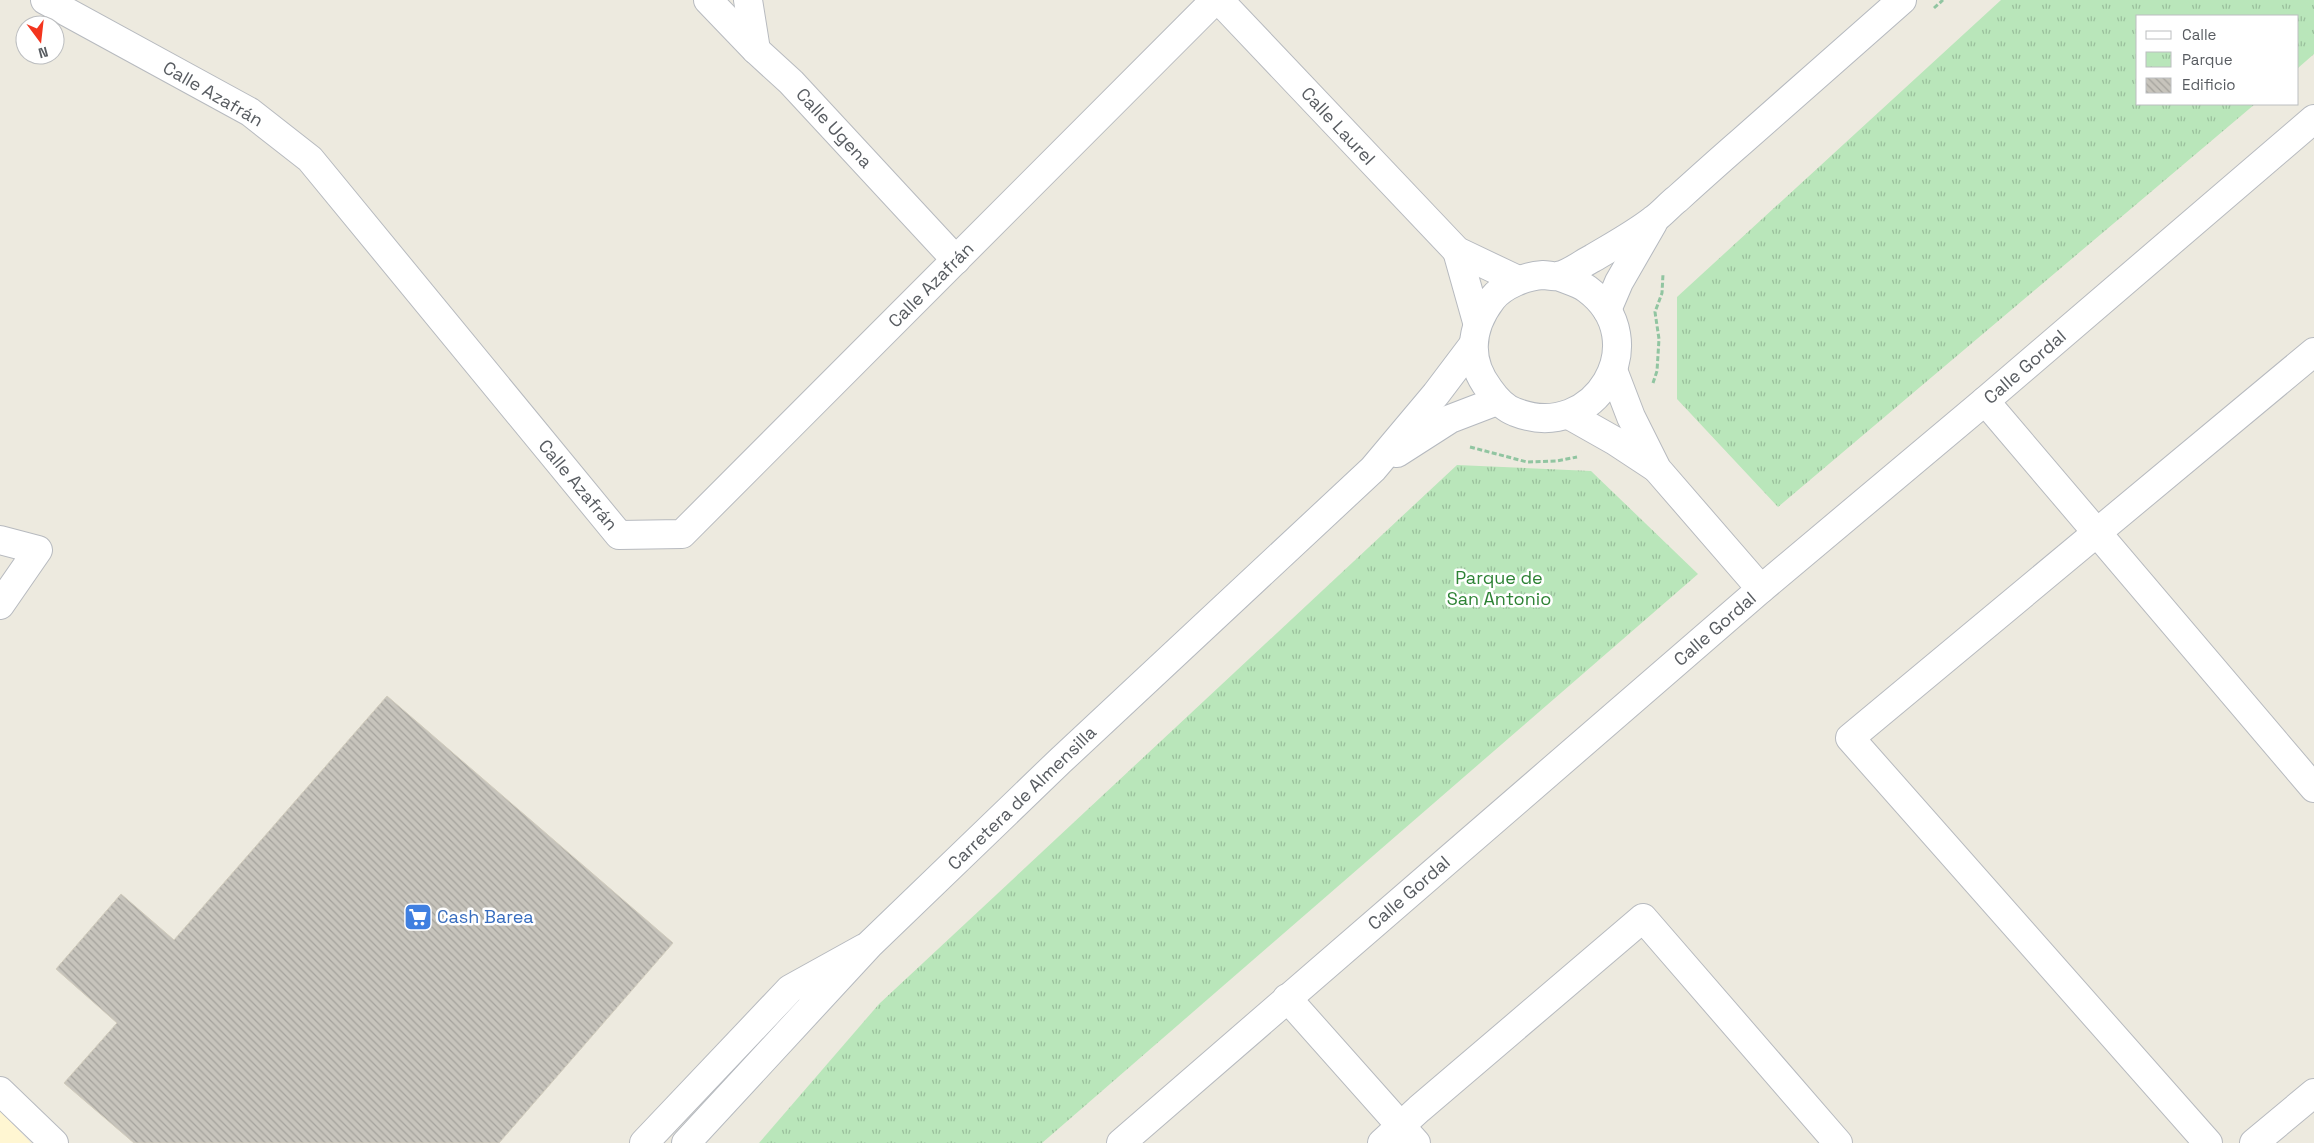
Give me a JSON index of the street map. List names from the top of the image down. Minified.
{"streets":{"street":["Calle Azafrán","Calle Laurel","Calle Ugena","Calle Gordal","Carretera de Almensilla"]},"crossings":[["Calle Azafrán","Calle Ugena"],["Calle Laurel","Carretera de Almensilla"]],"parks":["Parque de San Antonio"],"places":{"supermarket":["Cash Barea"]},"legend":["Calle","Parque","Edificio"],"north":"bottom"}
